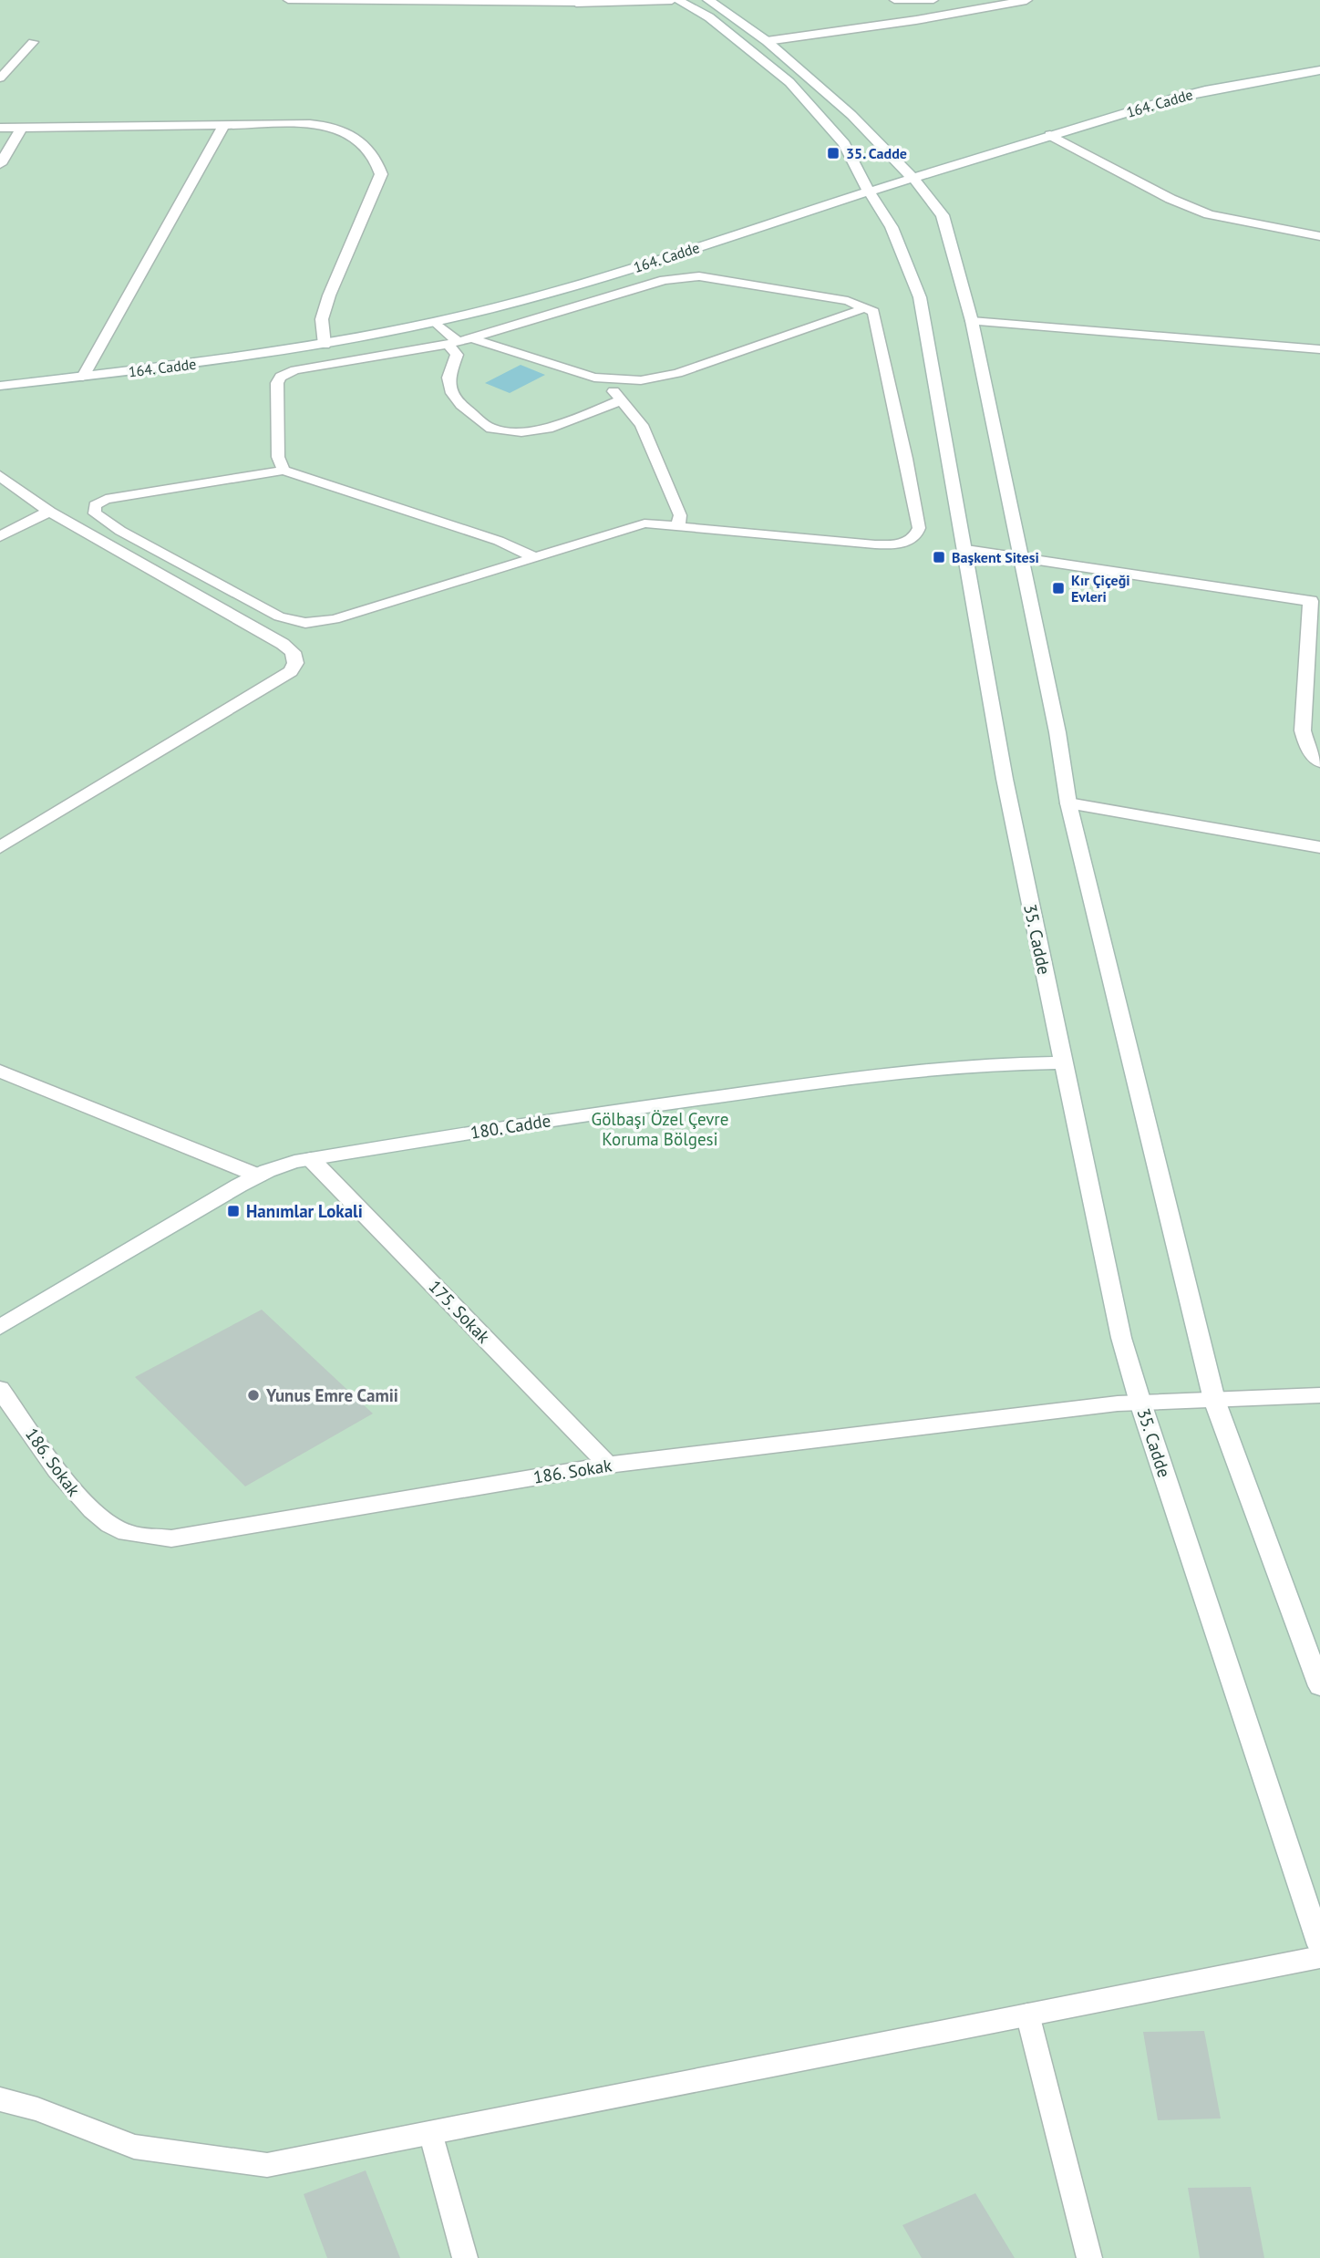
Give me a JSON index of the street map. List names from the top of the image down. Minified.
{"streets":{"street":["164. Cadde","35. Cadde","180. Cadde","175. Sokak","186. Sokak"]},"crossings":[["164. Cadde","35. Cadde"],["35. Cadde","180. Cadde"],["35. Cadde","186. Sokak"],["180. Cadde","175. Sokak"],["175. Sokak","186. Sokak"]],"parks":["Gölbaşı Özel Çevre Koruma Bölgesi"],"places":{"transit":["35. Cadde","Başkent Sitesi","Kır Çiçeği Evleri","Hanımlar Lokali"],"other":["Yunus Emre Camii"]}}
